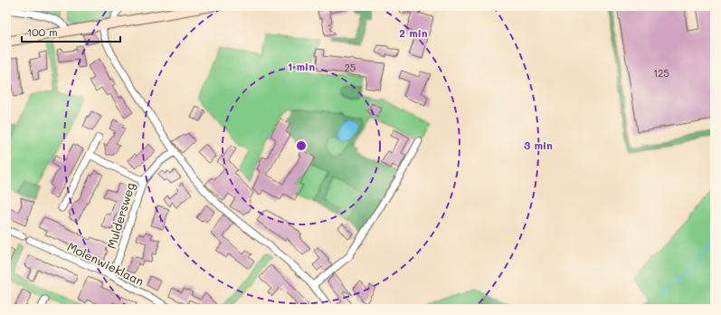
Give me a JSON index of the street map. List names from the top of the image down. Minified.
{"streets":{"street":["Muldersweg","Molenwieklaan"]},"crossings":[["Muldersweg","Molenwieklaan"]],"house_numbers":["25","125","1"],"scale_bar":"100 m","rings":["2 min","1 min","3 min"]}
